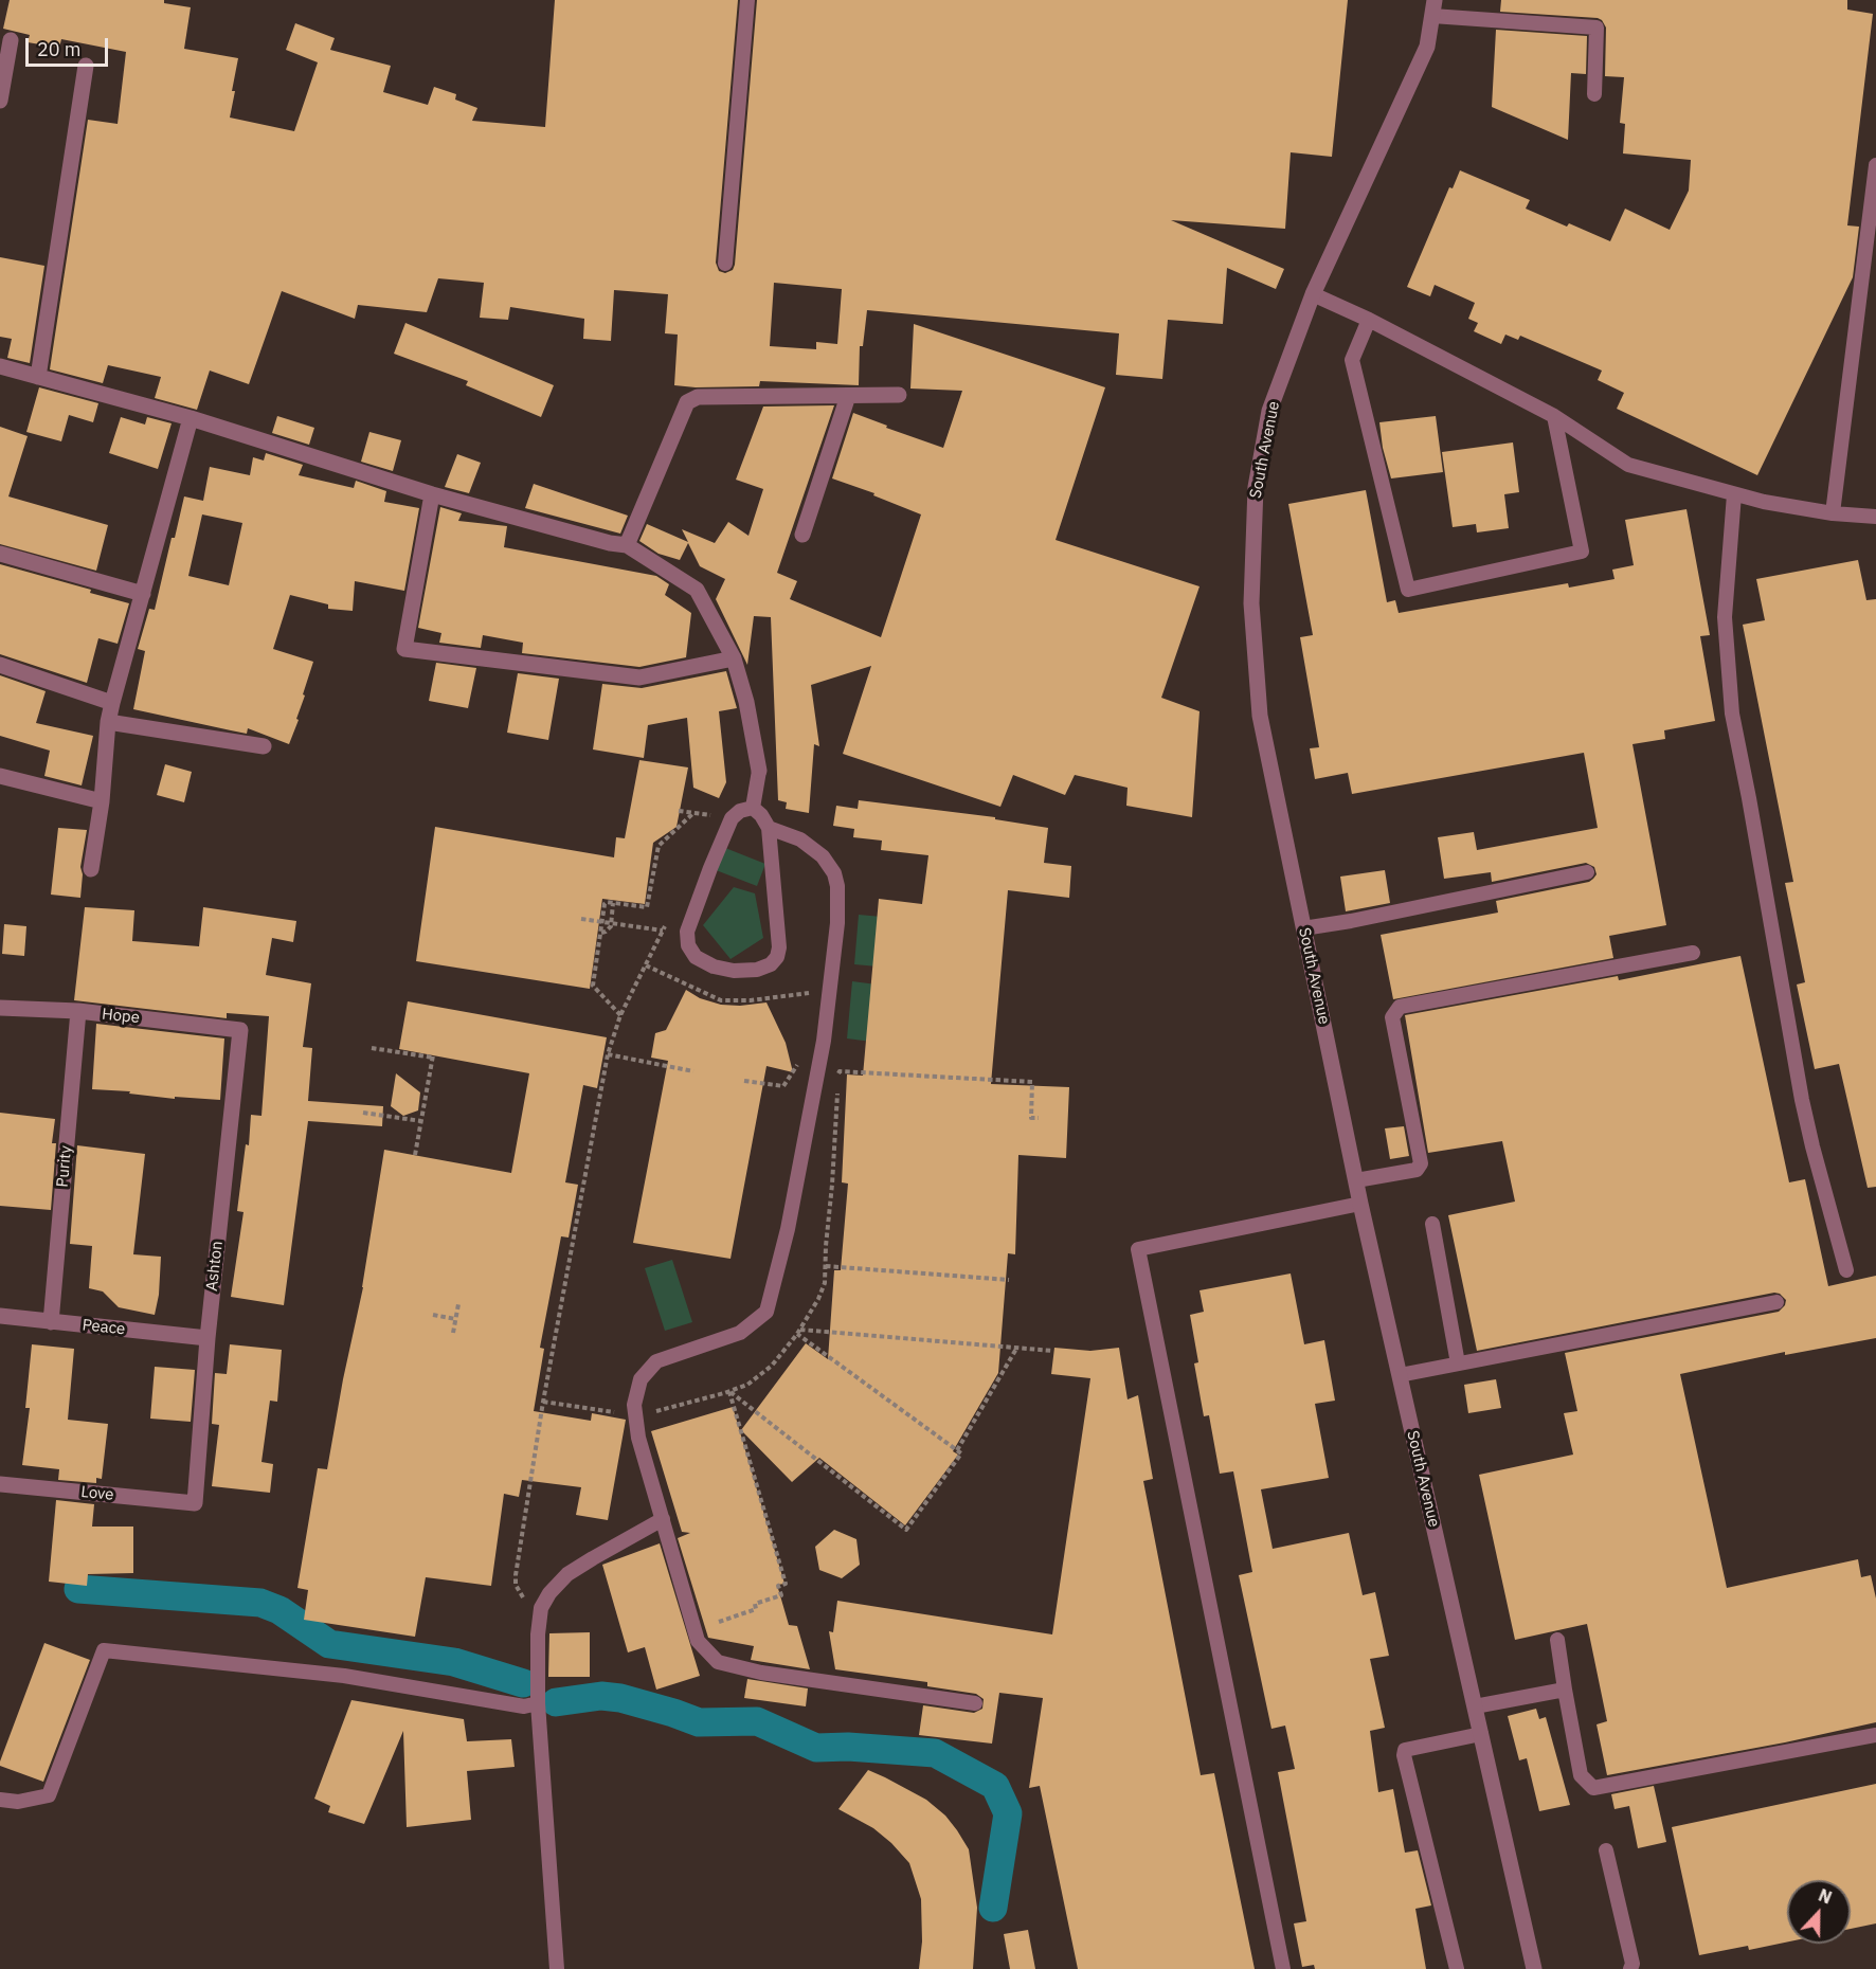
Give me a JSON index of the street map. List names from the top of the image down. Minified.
{"streets":{"street":["South Avenue","Hope","Purity","Ashton","Peace","Love"]},"crossings":[["Hope","Purity"],["Hope","Ashton"],["Purity","Peace"],["Ashton","Peace"],["Ashton","Love"]],"scale_bar":"20 m","north":"top"}
